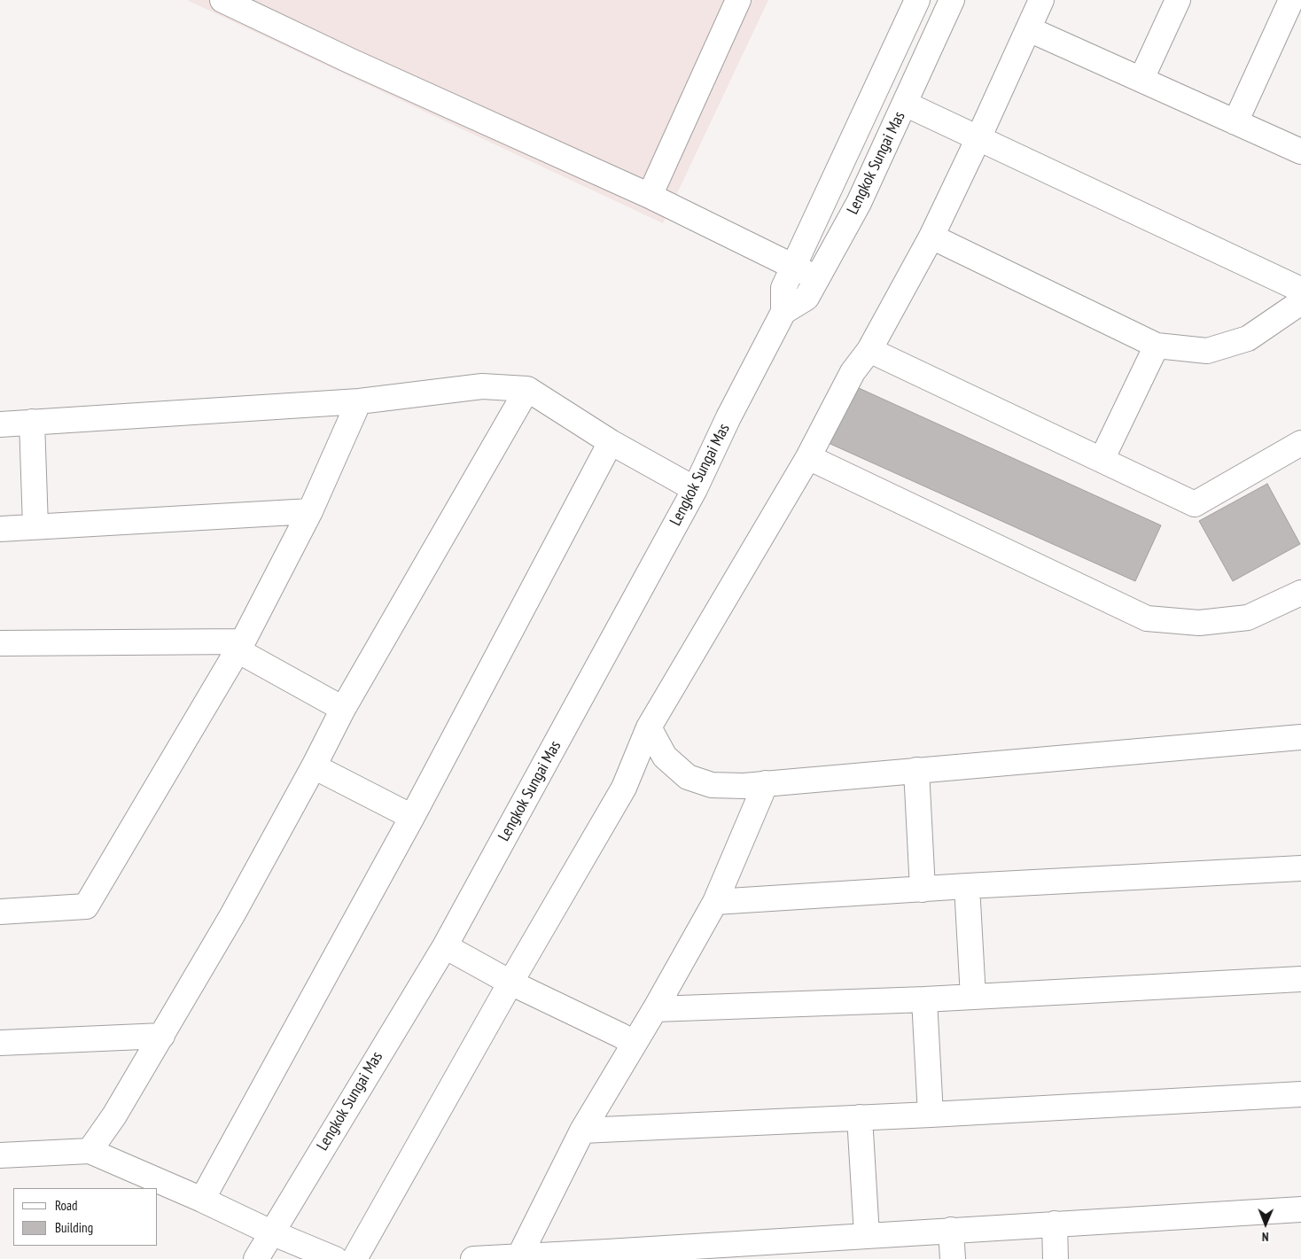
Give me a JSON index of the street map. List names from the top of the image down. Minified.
{"streets":{"street":["Lengkok Sungai Mas"]},"legend":["Road","Building"],"north":"bottom"}
